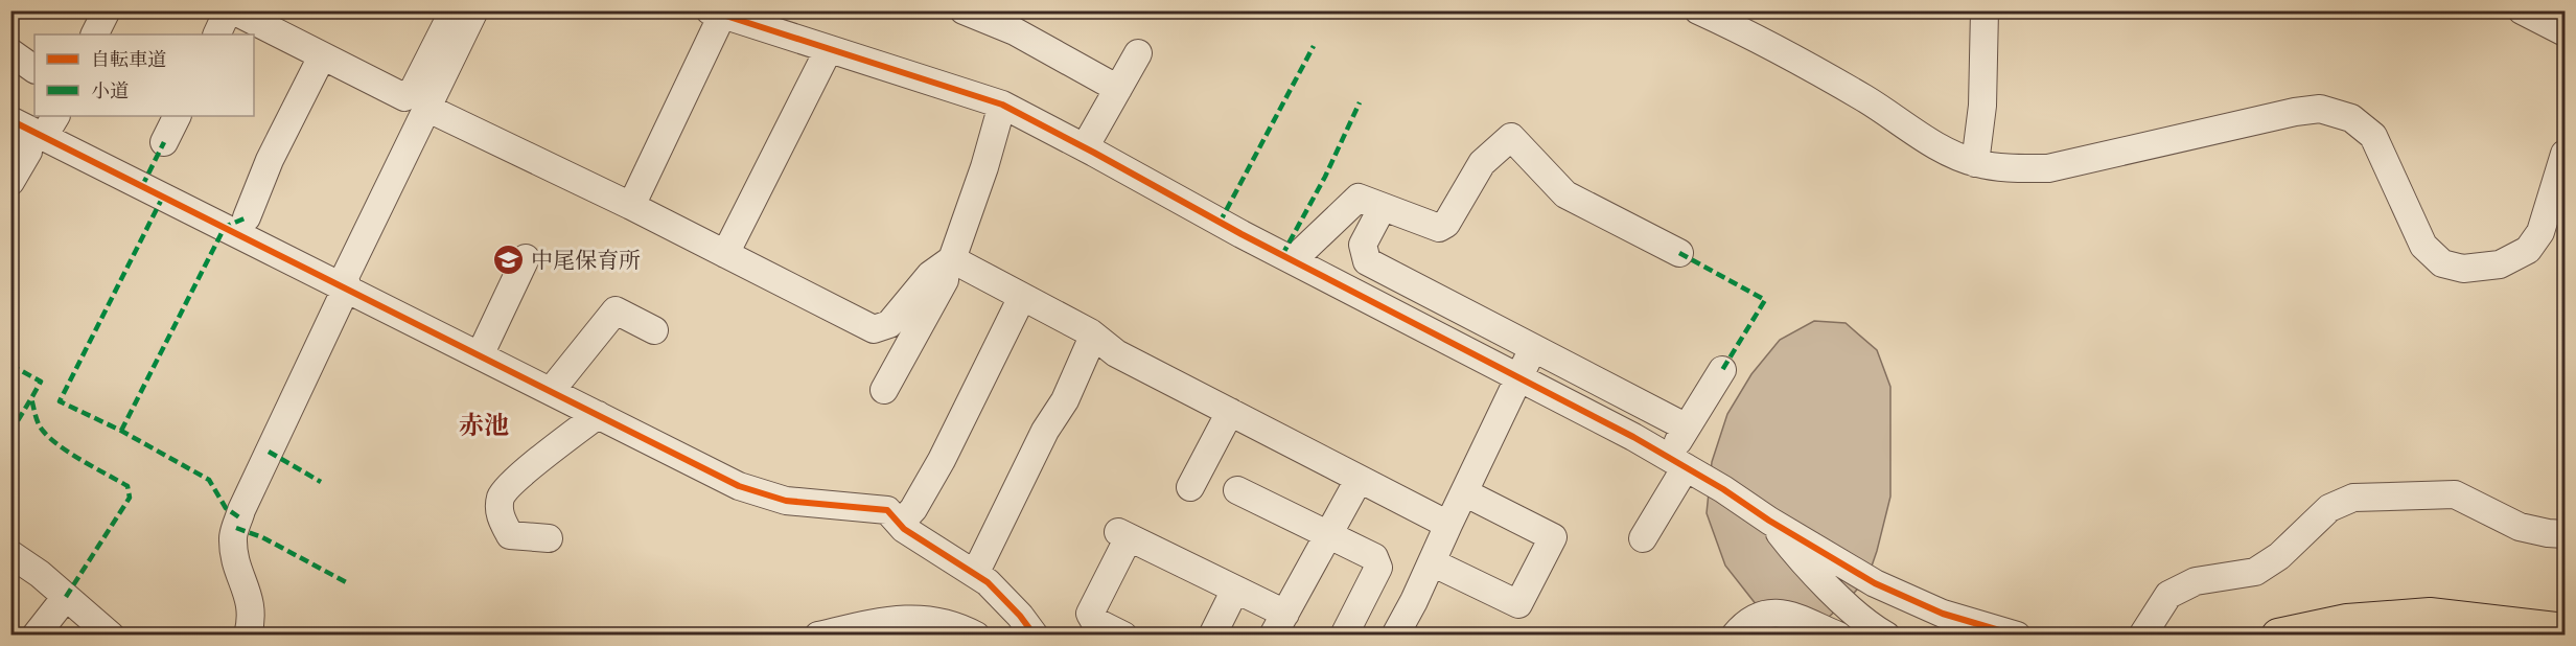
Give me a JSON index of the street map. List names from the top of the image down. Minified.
{"districts":["赤池"],"places":{"school or university":["中尾保育所"]},"legend":["自転車道","小道"]}
